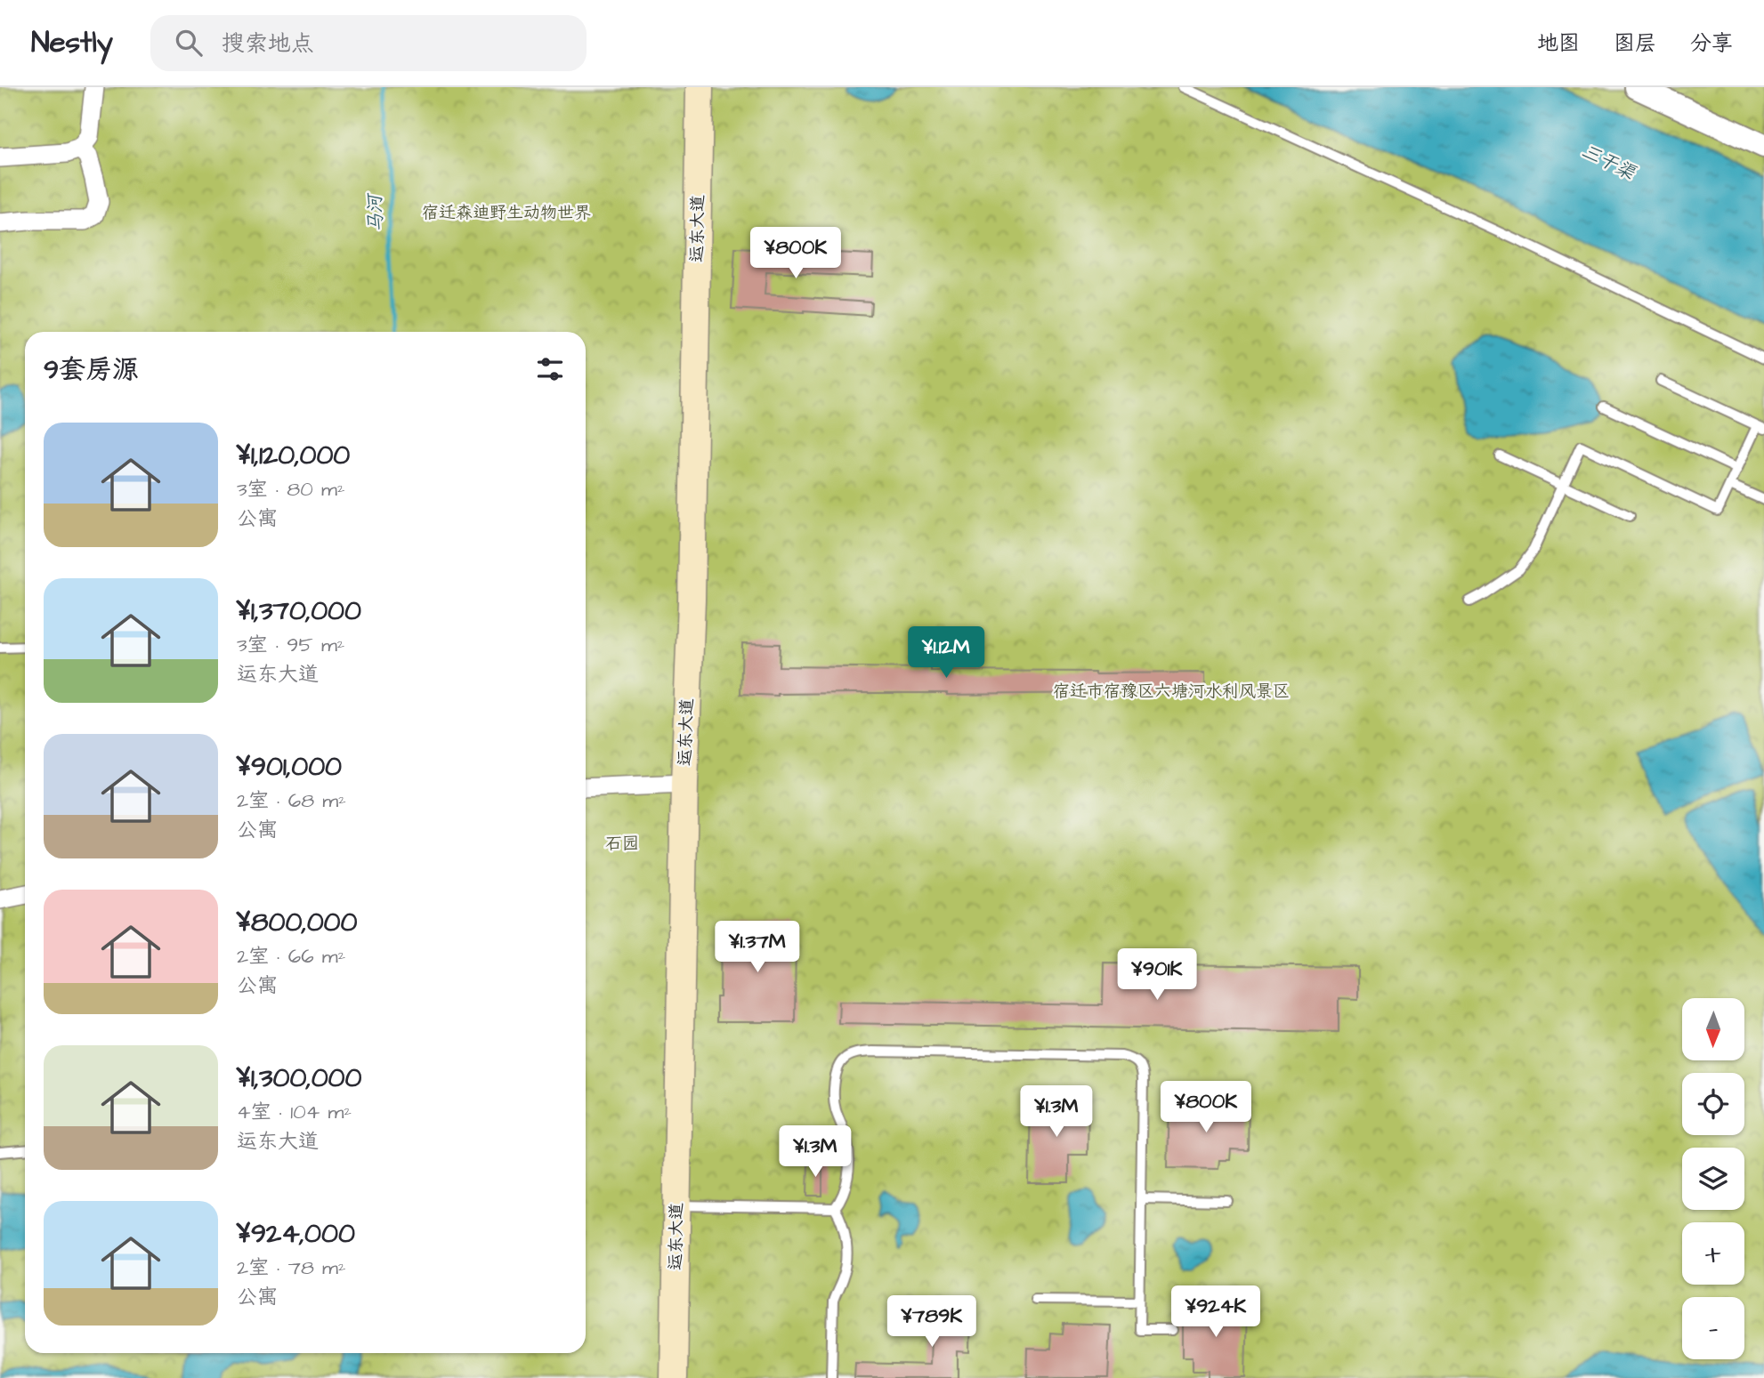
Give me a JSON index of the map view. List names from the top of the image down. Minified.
{"streets":{"main road":["运东大道"]},"water":["三干渠","马河"],"parks":["宿迁森迪野生动物世界","宿迁市宿豫区六塘河水利风景区","石园"],"north":"bottom","page":{"header":"Nestly","search":"搜索地点","nav":["地图","图层","分享"],"price":["¥800K","¥1.12M","¥1.37M","¥901K","¥800K","¥1.3M","¥1.3M","¥924K","¥789K"],"heading":"9套房源","list":[{"name":"¥1,120,000","note":"3室 · 80 m² · 公寓"},{"name":"¥1,370,000","note":"3室 · 95 m² · 运东大道"},{"name":"¥901,000","note":"2室 · 68 m² · 公寓"},{"name":"¥800,000","note":"2室 · 66 m² · 公寓"},{"name":"¥1,300,000","note":"4室 · 104 m² · 运东大道"},{"name":"¥924,000","note":"2室 · 78 m² · 公寓"}],"map_buttons":["+","−"]}}
